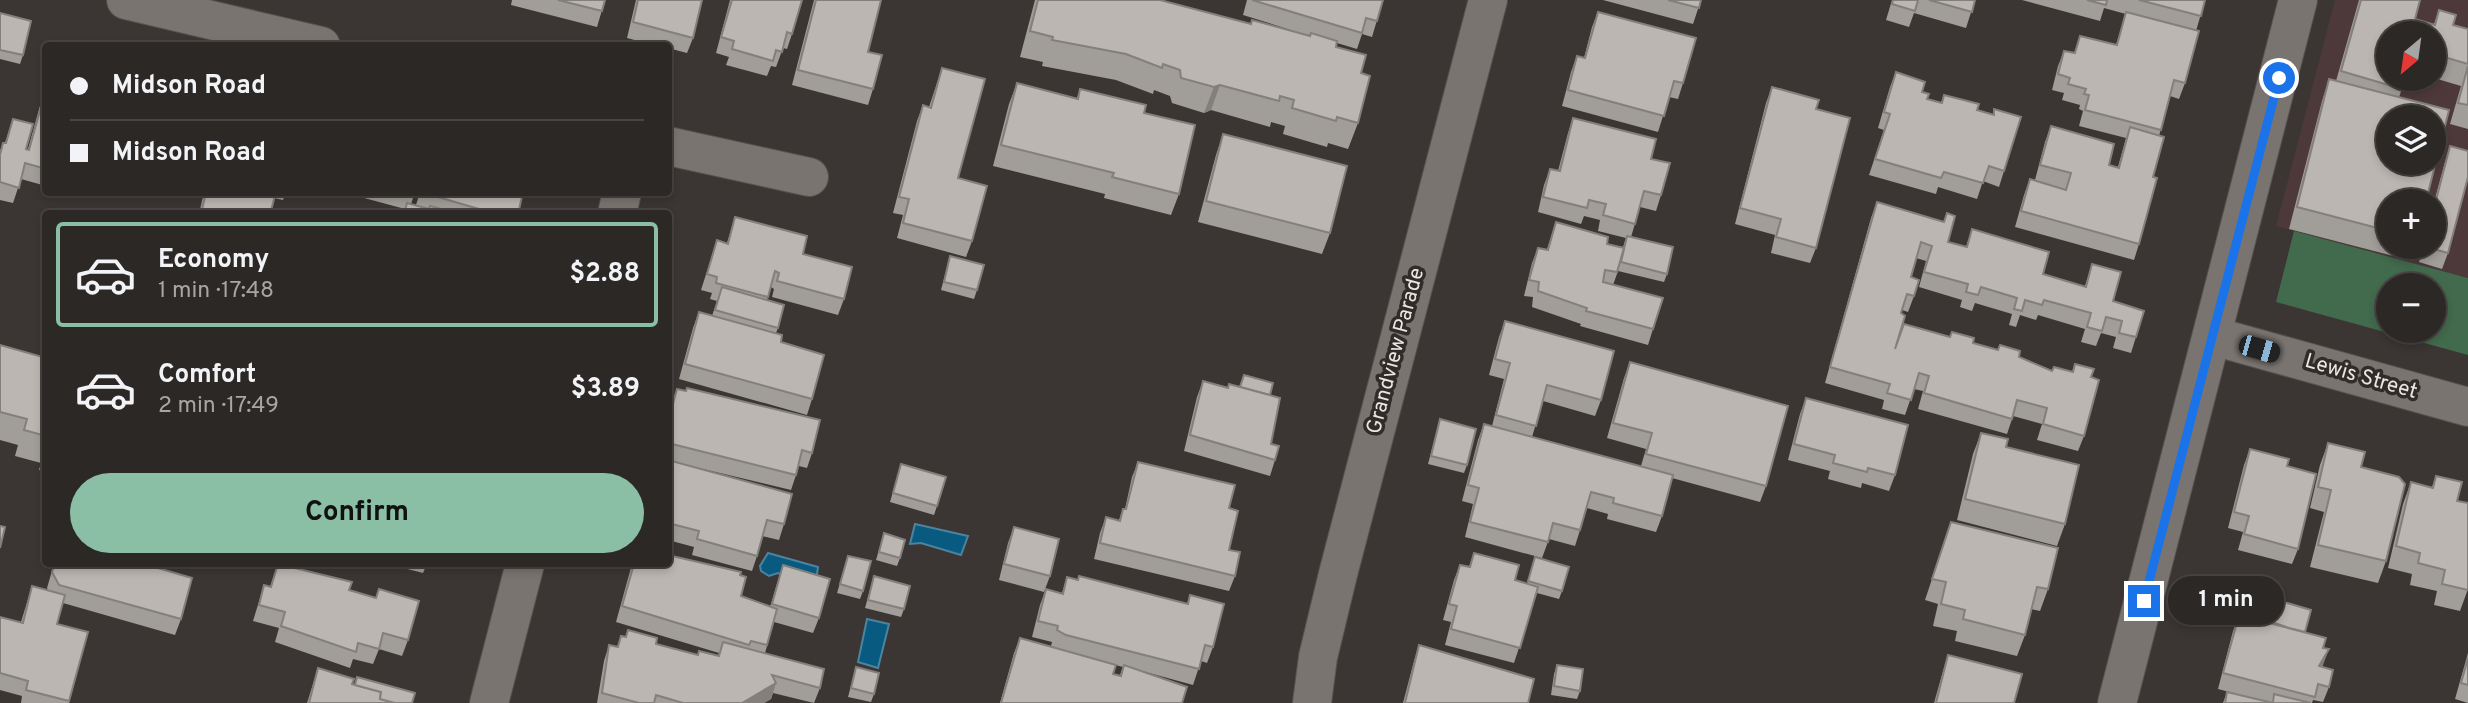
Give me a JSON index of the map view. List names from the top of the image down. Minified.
{"streets":{"street":["Grandview Parade","Lewis Street"]},"north":"bottom left","page":{"map_buttons":["+","−"],"banner":["Midson Road","Midson Road"],"list":[{"name":"Economy","note":"1 min · 17:48","value":"$2.88"},{"name":"Comfort","note":"2 min · 17:49","value":"$3.89"}],"buttons":"Confirm","bubble":"1 min"}}
